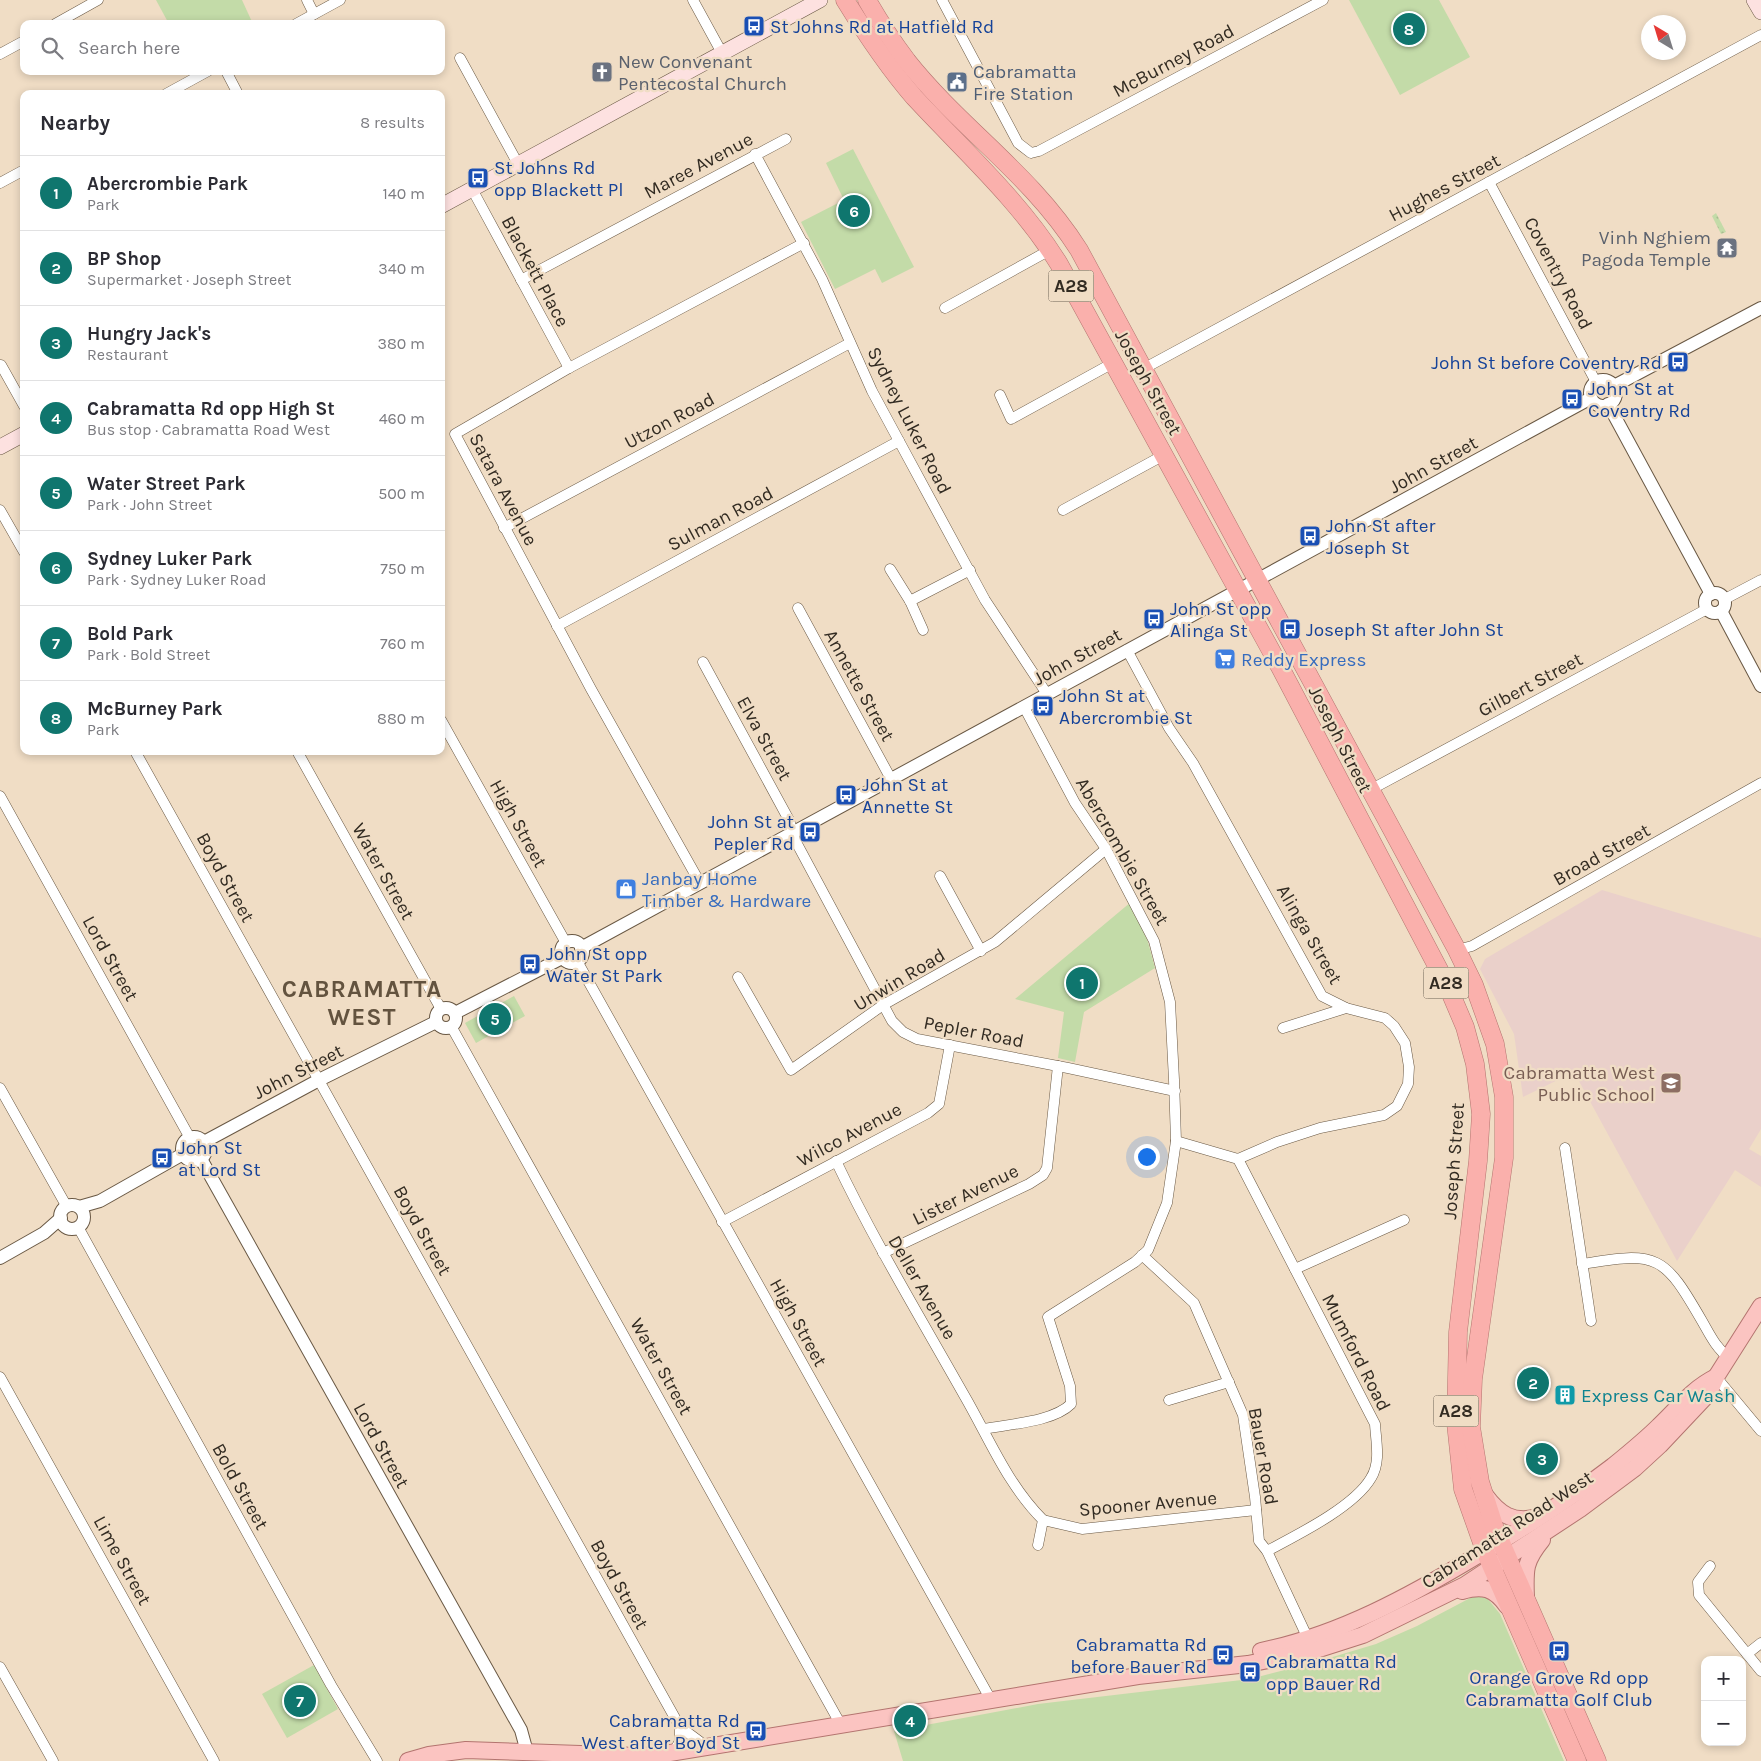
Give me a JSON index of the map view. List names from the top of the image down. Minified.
{"streets":{"highway":["A28","Joseph Street"],"main road":["Cabramatta Road West"],"street":["McBurney Road","Maree Avenue","Hughes Street","Blackett Place","Coventry Road","Utzon Road","Sydney Luker Road","John Street","Satara Avenue","Sulman Road","Gilbert Street","Annette Street","Elva Street","High Street","Abercrombie Street","Broad Street","Water Street","Boyd Street","Alinga Street","Lord Street","Unwin Road","Pepler Road","Wilco Avenue","Lister Avenue","Deller Avenue","Mumford Road","Bauer Road","Bold Street","Spooner Avenue","Lime Street"]},"crossings":[["Maree Avenue","Blackett Place"],["Maree Avenue","Sydney Luker Road"],["Hughes Street","Coventry Road"],["Hughes Street","Joseph Street"],["Blackett Place","Satara Avenue"],["Coventry Road","John Street"],["A28","Joseph Street"],["A28","Cabramatta Road West"],["Joseph Street","John Street"],["Joseph Street","Gilbert Street"],["Joseph Street","Broad Street"],["Joseph Street","Cabramatta Road West"],["Utzon Road","Sydney Luker Road"],["Utzon Road","Satara Avenue"],["Sydney Luker Road","John Street"],["Sydney Luker Road","Satara Avenue"],["Sydney Luker Road","Sulman Road"],["John Street","Satara Avenue"],["John Street","Annette Street"],["John Street","Elva Street"],["John Street","High Street"],["John Street","Abercrombie Street"],["John Street","Water Street"],["John Street","Boyd Street"],["John Street","Alinga Street"],["John Street","Lord Street"],["John Street","Pepler Road"],["Satara Avenue","Sulman Road"],["Elva Street","Pepler Road"],["High Street","Wilco Avenue"],["High Street","Cabramatta Road West"],["Abercrombie Street","Unwin Road"],["Abercrombie Street","Pepler Road"],["Abercrombie Street","Deller Avenue"],["Abercrombie Street","Bauer Road"],["Water Street","Cabramatta Road West"],["Boyd Street","Cabramatta Road West"],["Alinga Street","Mumford Road"],["Lord Street","Cabramatta Road West"],["Unwin Road","Pepler Road"],["Pepler Road","Wilco Avenue"],["Pepler Road","Lister Avenue"],["Wilco Avenue","Deller Avenue"],["Lister Avenue","Deller Avenue"],["Mumford Road","Bauer Road"],["Bauer Road","Spooner Avenue"],["Bauer Road","Cabramatta Road West"]],"districts":["CABRAMATTA WEST"],"places":{"bus stop":["St Johns Rd at Hatfield Rd","St Johns Rd opp Blackett Pl","John St before Coventry Rd","John St at Coventry Rd","John St after Joseph St","John St opp Alinga St","Joseph St after John St","John St at Abercrombie St","John St at Annette St","John St at Pepler Rd","John St opp Water St Park","John St at Lord St","Orange Grove Rd opp Cabramatta Golf Club","Cabramatta Rd before Bauer Rd","Cabramatta Rd opp Bauer Rd","Cabramatta Rd West after Boyd St"],"church":["New Convenant Pentecostal Church"],"public building":["Cabramatta Fire Station"],"temple":["Vinh Nghiem Pagoda Temple"],"supermarket":["Reddy Express"],"shop":["Janbay Home Timber & Hardware"],"school or university":["Cabramatta West Public School"],"building":["Express Car Wash"]},"north":"top left","page":{"pins":["8","6","1","5","2","3","7","4"],"search":"Search here","heading":["Nearby","8 results"],"list":[{"mark":"1","name":"Abercrombie Park","note":"Park","value":"140 m"},{"mark":"2","name":"BP Shop","note":"Supermarket · Joseph Street","value":"340 m"},{"mark":"3","name":"Hungry Jack's","note":"Restaurant","value":"380 m"},{"mark":"4","name":"Cabramatta Rd opp High St","note":"Bus stop · Cabramatta Road West","value":"460 m"},{"mark":"5","name":"Water Street Park","note":"Park · John Street","value":"500 m"},{"mark":"6","name":"Sydney Luker Park","note":"Park · Sydney Luker Road","value":"750 m"},{"mark":"7","name":"Bold Park","note":"Park · Bold Street","value":"760 m"},{"mark":"8","name":"McBurney Park","note":"Park","value":"880 m"}],"map_buttons":["+","−"]}}
